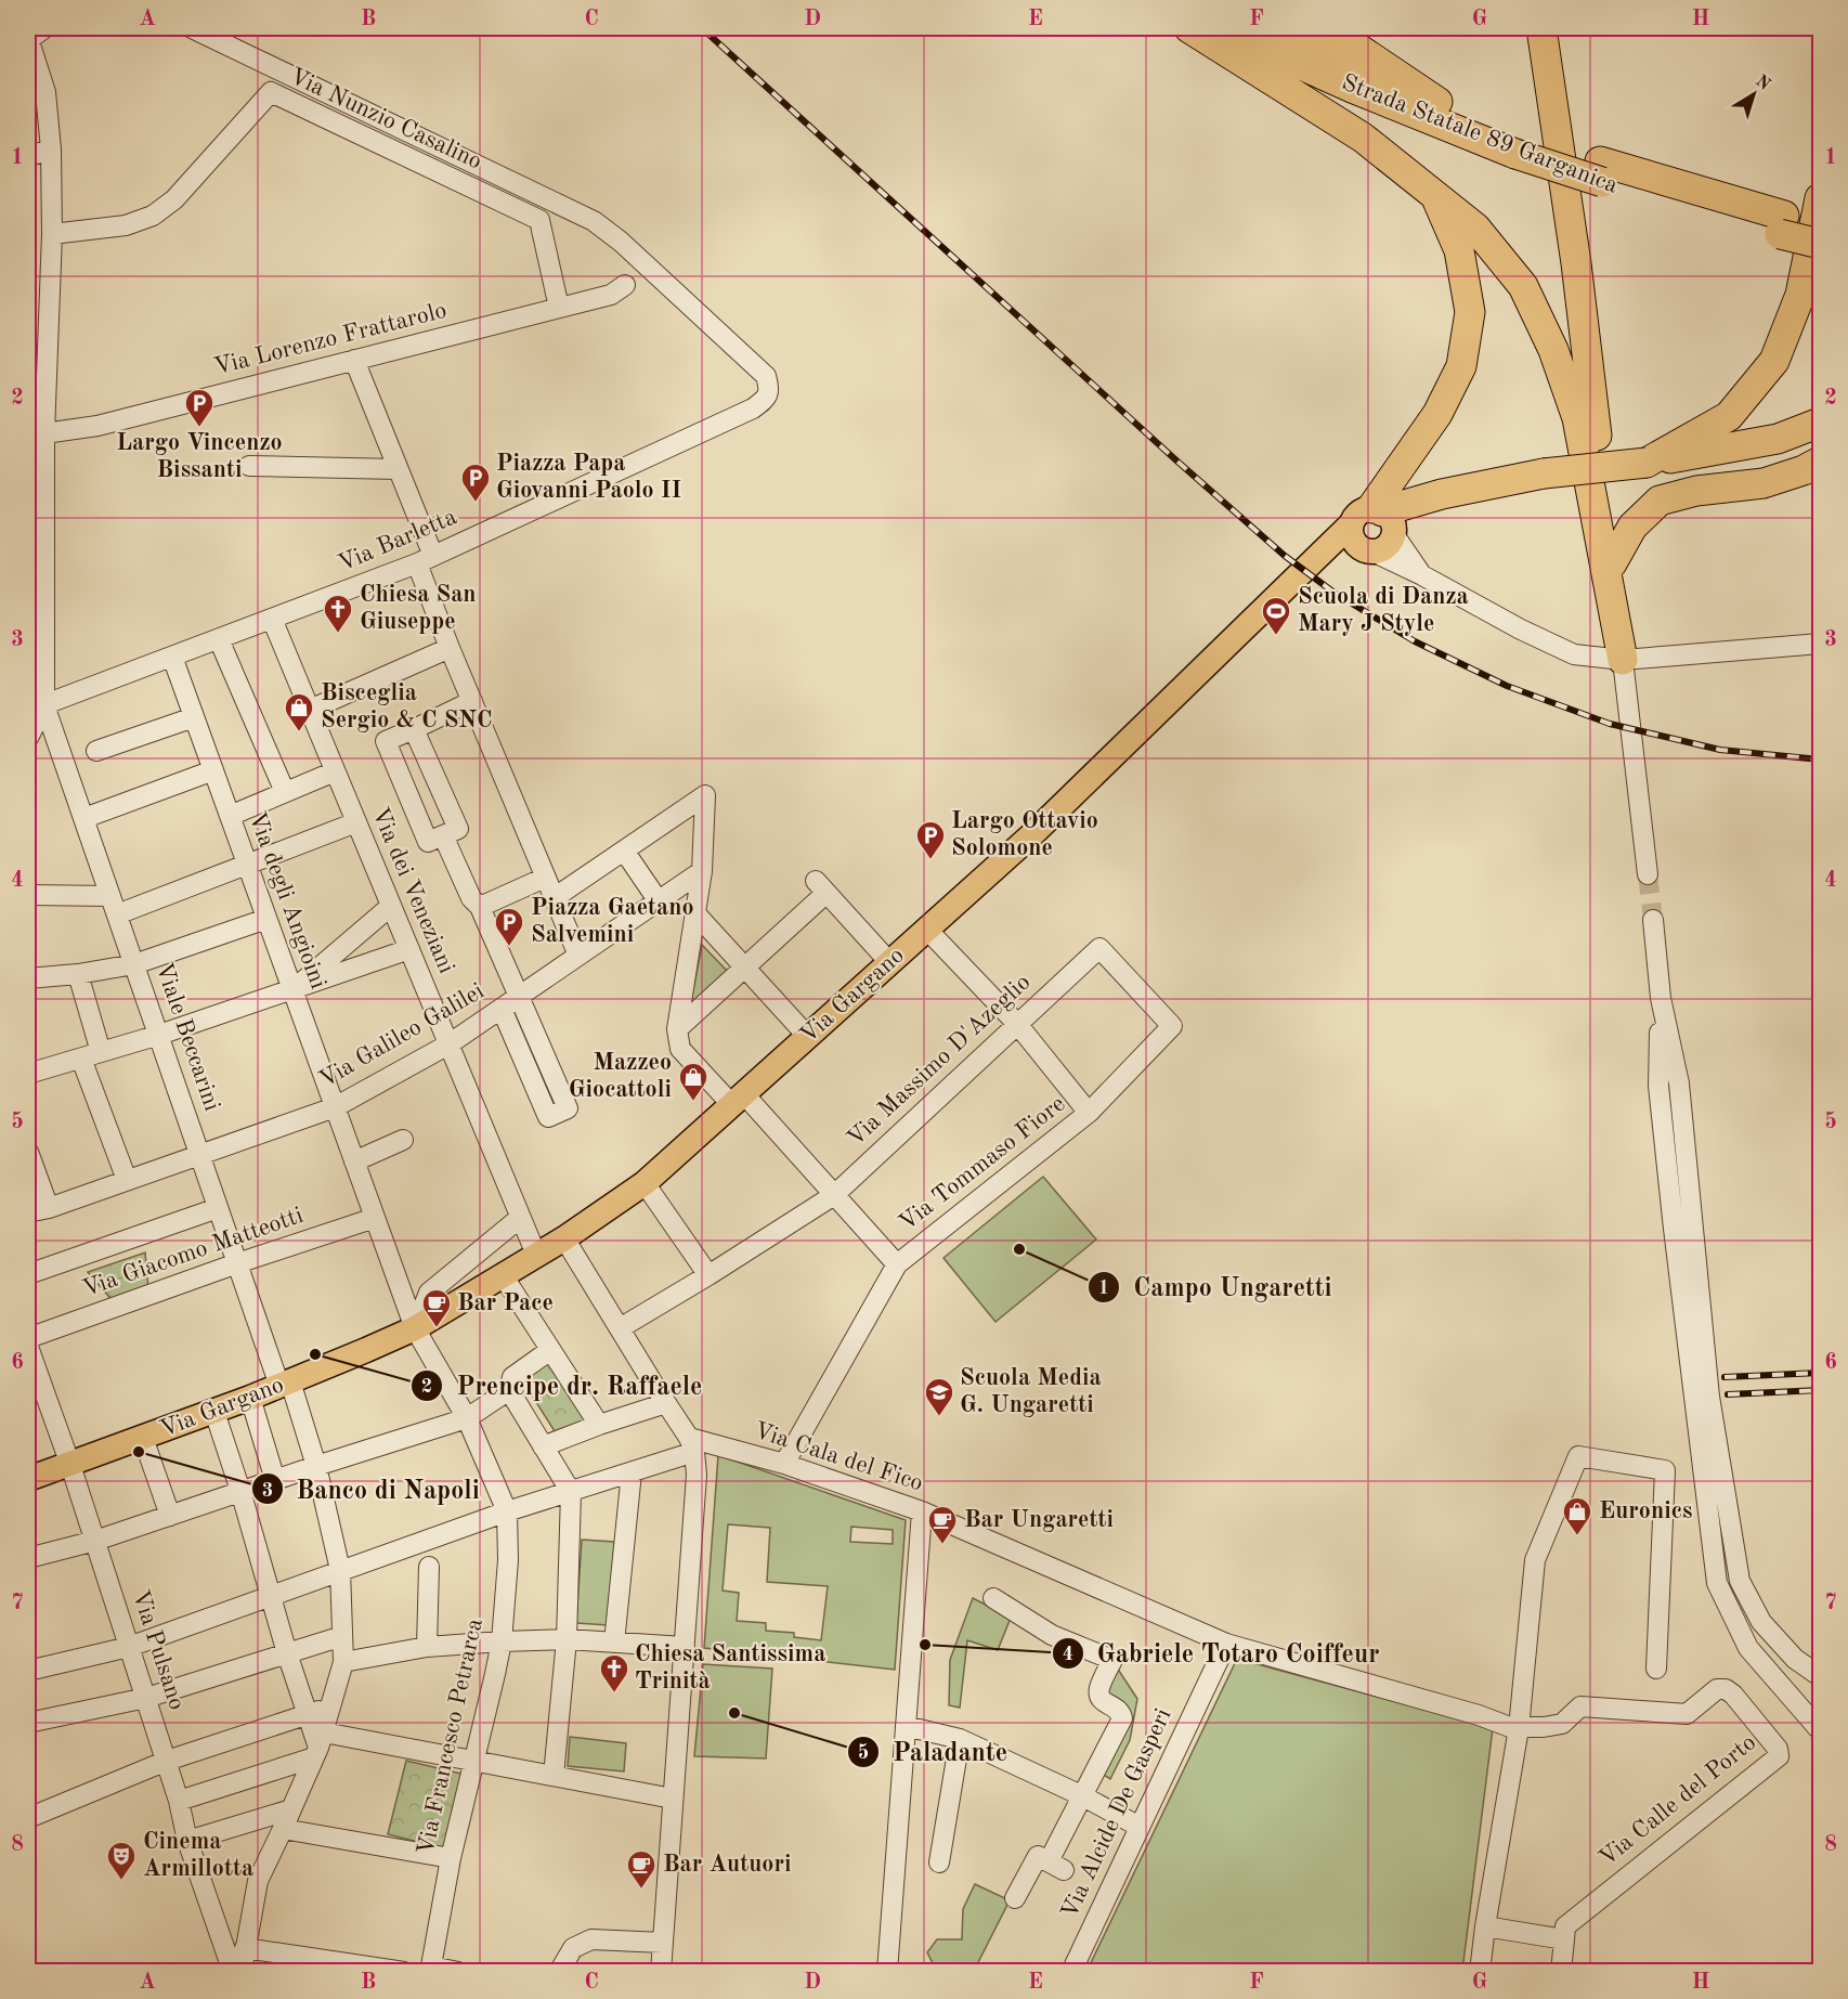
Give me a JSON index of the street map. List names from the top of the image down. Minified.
{"streets":{"highway":["Strada Statale 89 Garganica"],"main road":["Via Gargano"],"street":["Via Nunzio Casalino","Via Lorenzo Frattarolo","Via Barletta","Via dei Veneziani","Via degli Angioini","Via Galileo Galilei","Viale Beccarini","Via Massimo D'Azeglio","Via Tommaso Fiore","Via Giacomo Matteotti","Via Cala del Fico","Via Pulsano","Via Francesco Petrarca","Via Calle del Porto","Via Alcide De Gasperi"]},"crossings":[["Via Nunzio Casalino","Via Lorenzo Frattarolo"],["Via Barletta","Via dei Veneziani"],["Via Barletta","Via degli Angioini"],["Via Barletta","Viale Beccarini"],["Via dei Veneziani","Via Gargano"],["Via dei Veneziani","Via Galileo Galilei"],["Via degli Angioini","Via Gargano"],["Via degli Angioini","Via Galileo Galilei"],["Via degli Angioini","Via Giacomo Matteotti"],["Via degli Angioini","Via Francesco Petrarca"],["Via Gargano","Viale Beccarini"],["Via Gargano","Via Tommaso Fiore"],["Via Gargano","Via Pulsano"],["Via Galileo Galilei","Viale Beccarini"],["Viale Beccarini","Via Giacomo Matteotti"],["Via Massimo D'Azeglio","Via Tommaso Fiore"],["Via Tommaso Fiore","Via Cala del Fico"],["Via Cala del Fico","Via Calle del Porto"],["Via Cala del Fico","Via Alcide De Gasperi"]],"places":{"parking":["Largo Vincenzo Bissanti","Piazza Papa Giovanni Paolo II","Largo Ottavio Solomone","Piazza Gaetano Salvemini"],"church":["Chiesa San Giuseppe","Chiesa Santissima Trinità"],"sports":["Scuola di Danza Mary J Style"],"shop":["Bisceglia Sergio & C SNC","Mazzeo Giocattoli","Euronics"],"other":["Campo Ungaretti","Prencipe dr. Raffaele","Banco di Napoli","Gabriele Totaro Coiffeur","Paladante"],"cafe":["Bar Pace","Bar Ungaretti","Bar Autuori"],"school or university":["Scuola Media G. Ungaretti"],"theatre":["Cinema Armillotta"]},"north":"top right","grid":{"columns":["A","B","C","D","E","F","G","H"],"rows":["1","2","3","4","5","6","7","8"]}}
